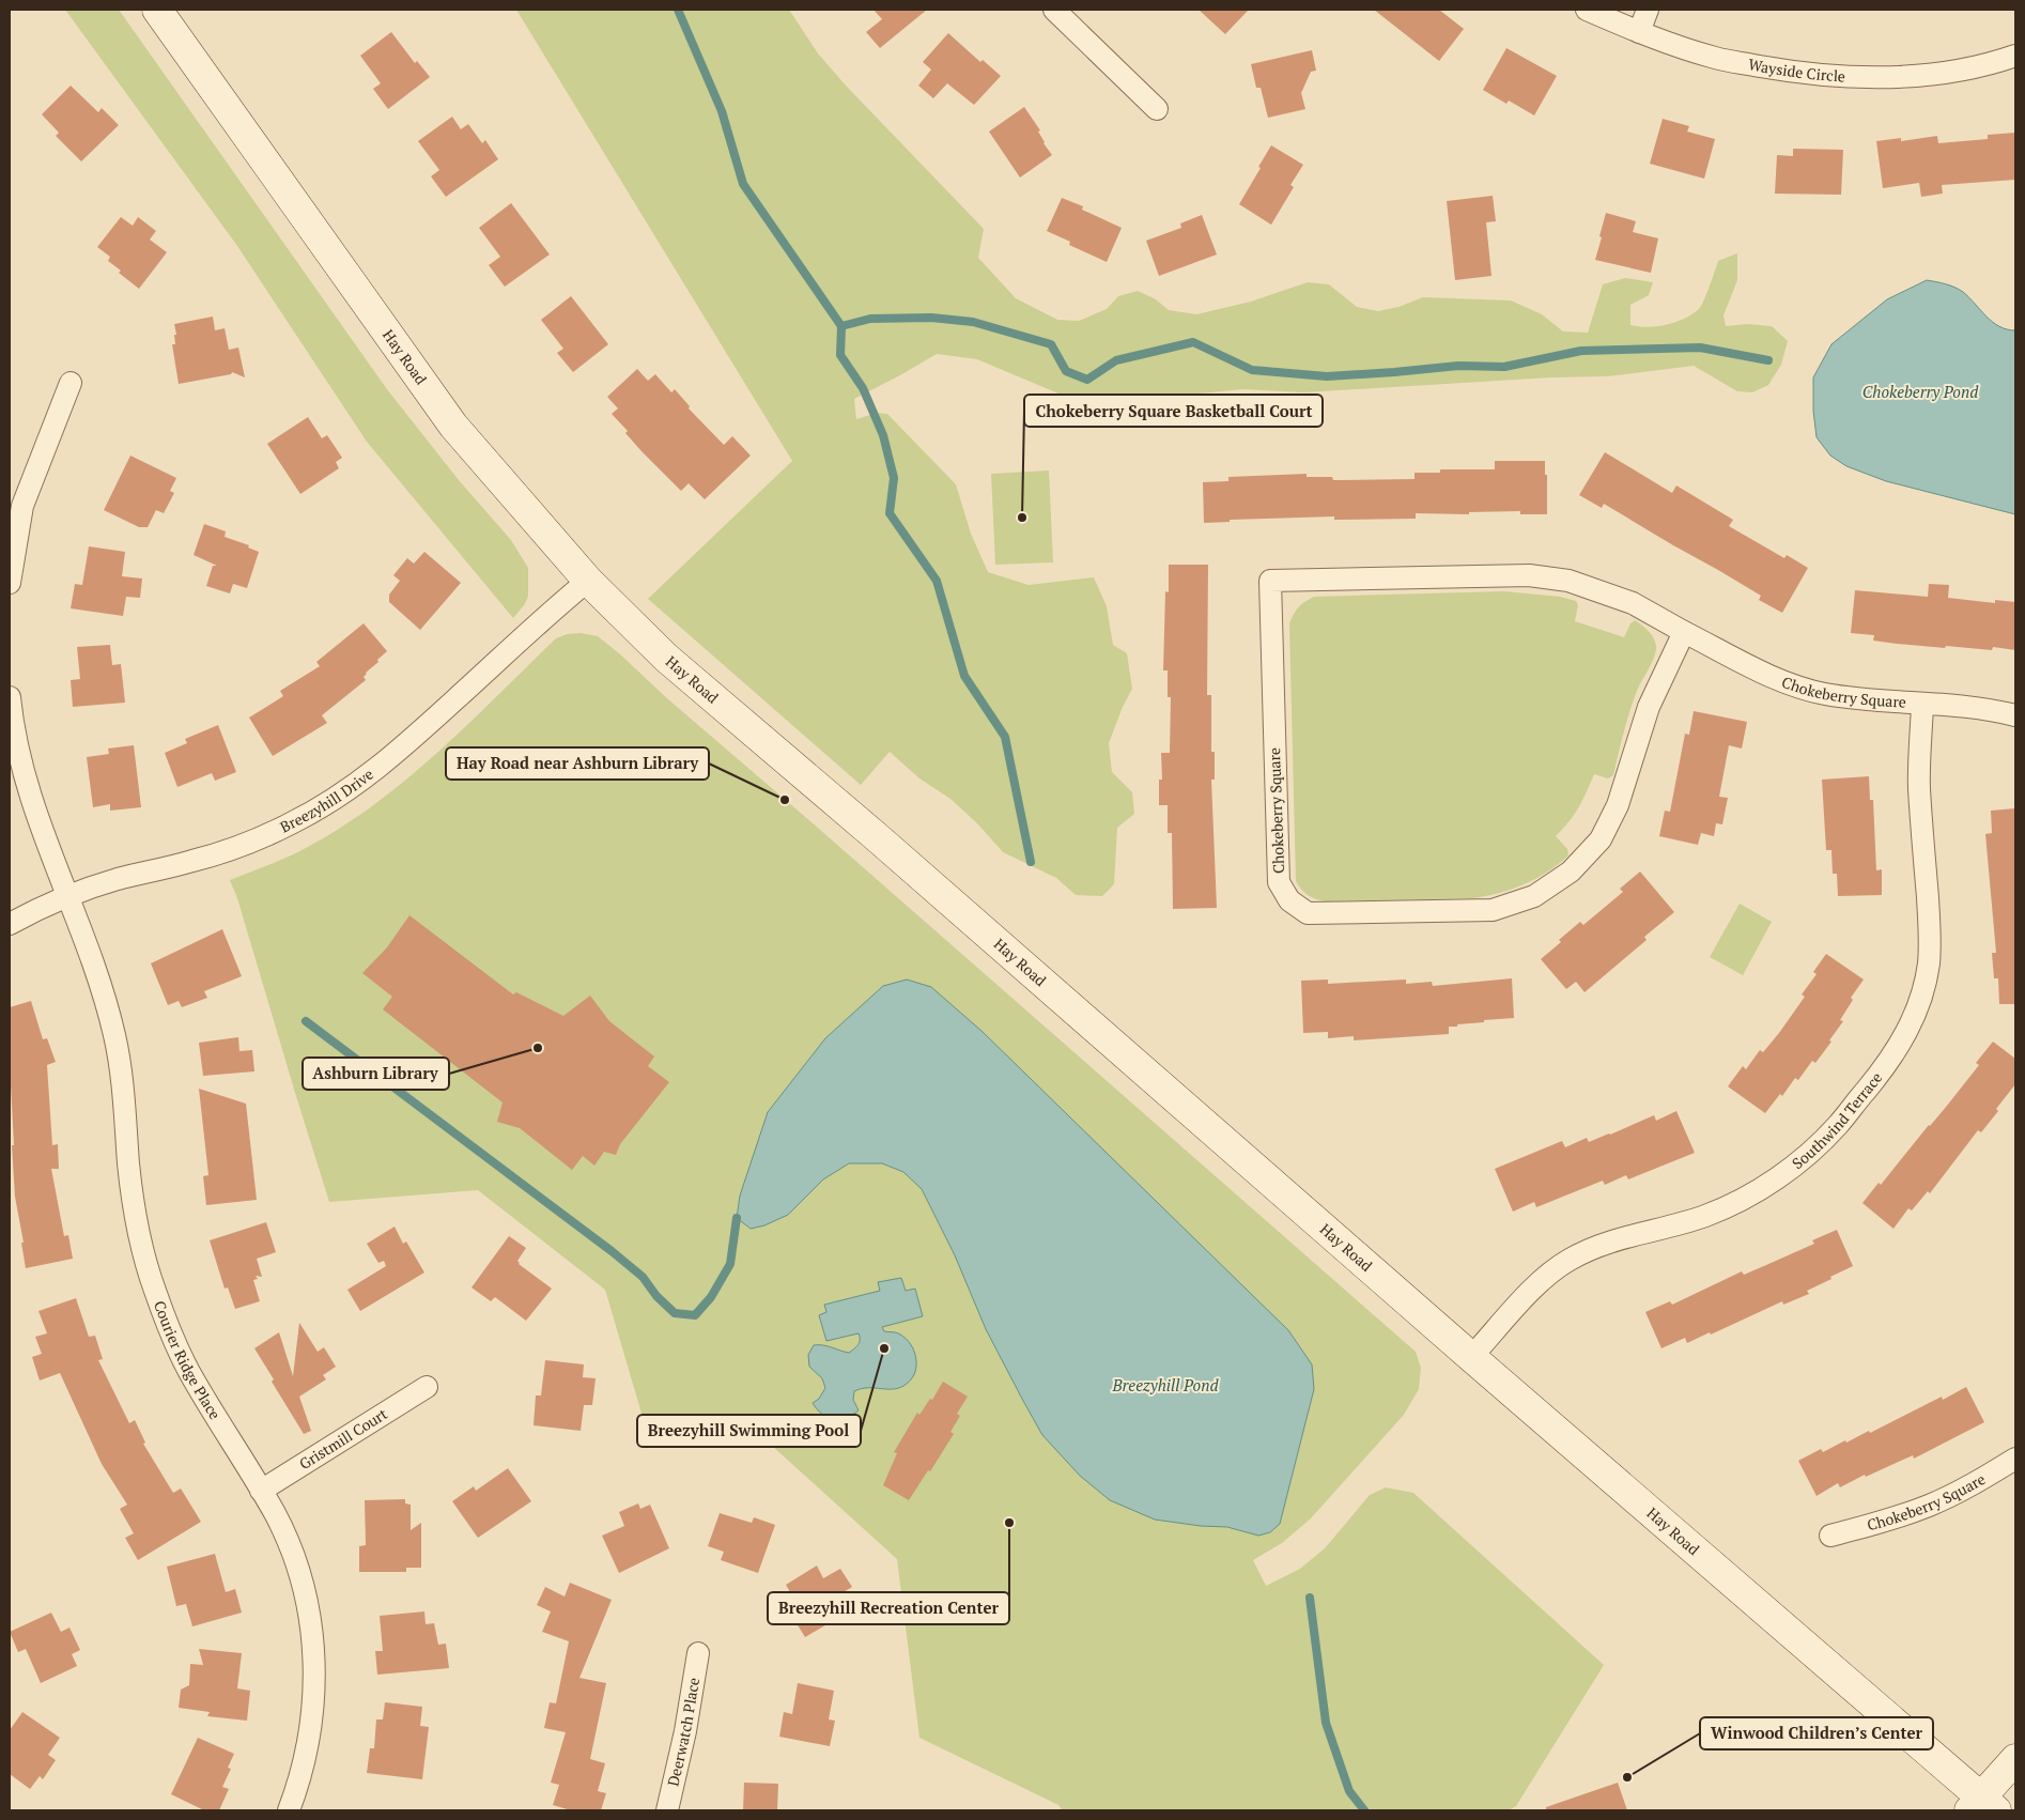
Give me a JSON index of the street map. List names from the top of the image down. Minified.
{"streets":{"street":["Wayside Circle","Hay Road","Chokeberry Square","Breezyhill Drive","Southwind Terrace","Courier Ridge Place","Gristmill Court","Deerwatch Place"]},"crossings":[["Hay Road","Breezyhill Drive"],["Hay Road","Southwind Terrace"],["Chokeberry Square","Southwind Terrace"],["Breezyhill Drive","Courier Ridge Place"],["Courier Ridge Place","Gristmill Court"]],"water":["Chokeberry Pond","Breezyhill Pond"],"places":["Chokeberry Square Basketball Court","Hay Road near Ashburn Library","Ashburn Library","Breezyhill Swimming Pool","Breezyhill Recreation Center","Winwood Children’s Center"]}
